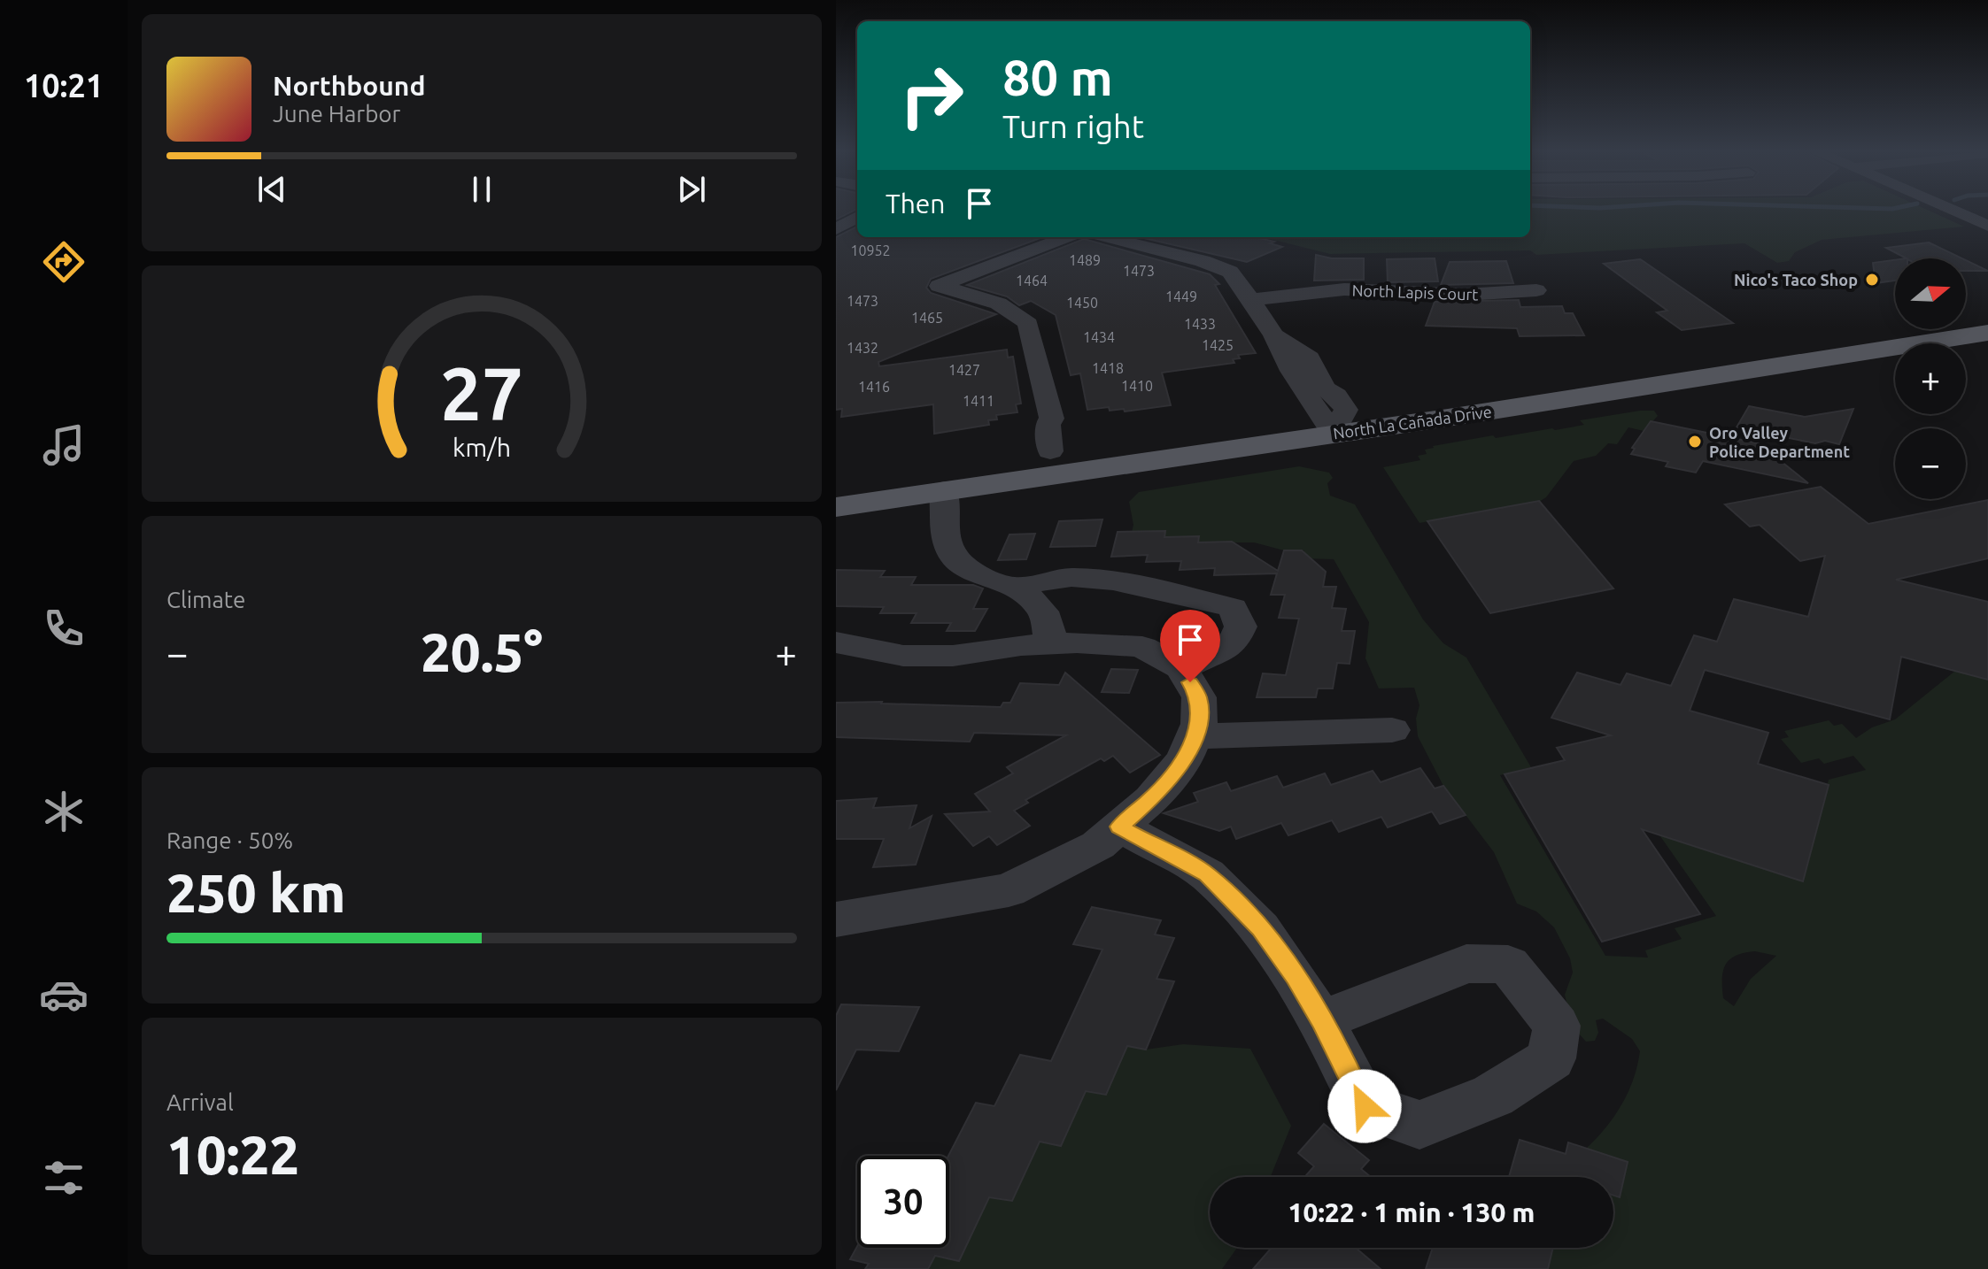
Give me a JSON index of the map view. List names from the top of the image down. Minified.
{"streets":{"main road":["North La Cañada Drive"],"street":["North Lapis Court"]},"places":["Nico's Taco Shop","Oro Valley Police Department"],"house_numbers":["10952","1489","1473","1464","1449","1473","1450","1465","1433","1434","1425","1432","1418","1427","1410","1416","1411"],"north":"right","page":{"tabs":"10:21","turn":["80 m","Turn right"],"song":["Northbound","June Harbor"],"then":"Then","map_buttons":["+","−"],"tile":["Climate",["Range · 50%","250 km"],["Arrival","10:22"]],"heat":["−","20.5°","+"],"limit":"30","trip":"10:22 · 1 min · 130 m","gauge":["27","km/h"]}}
